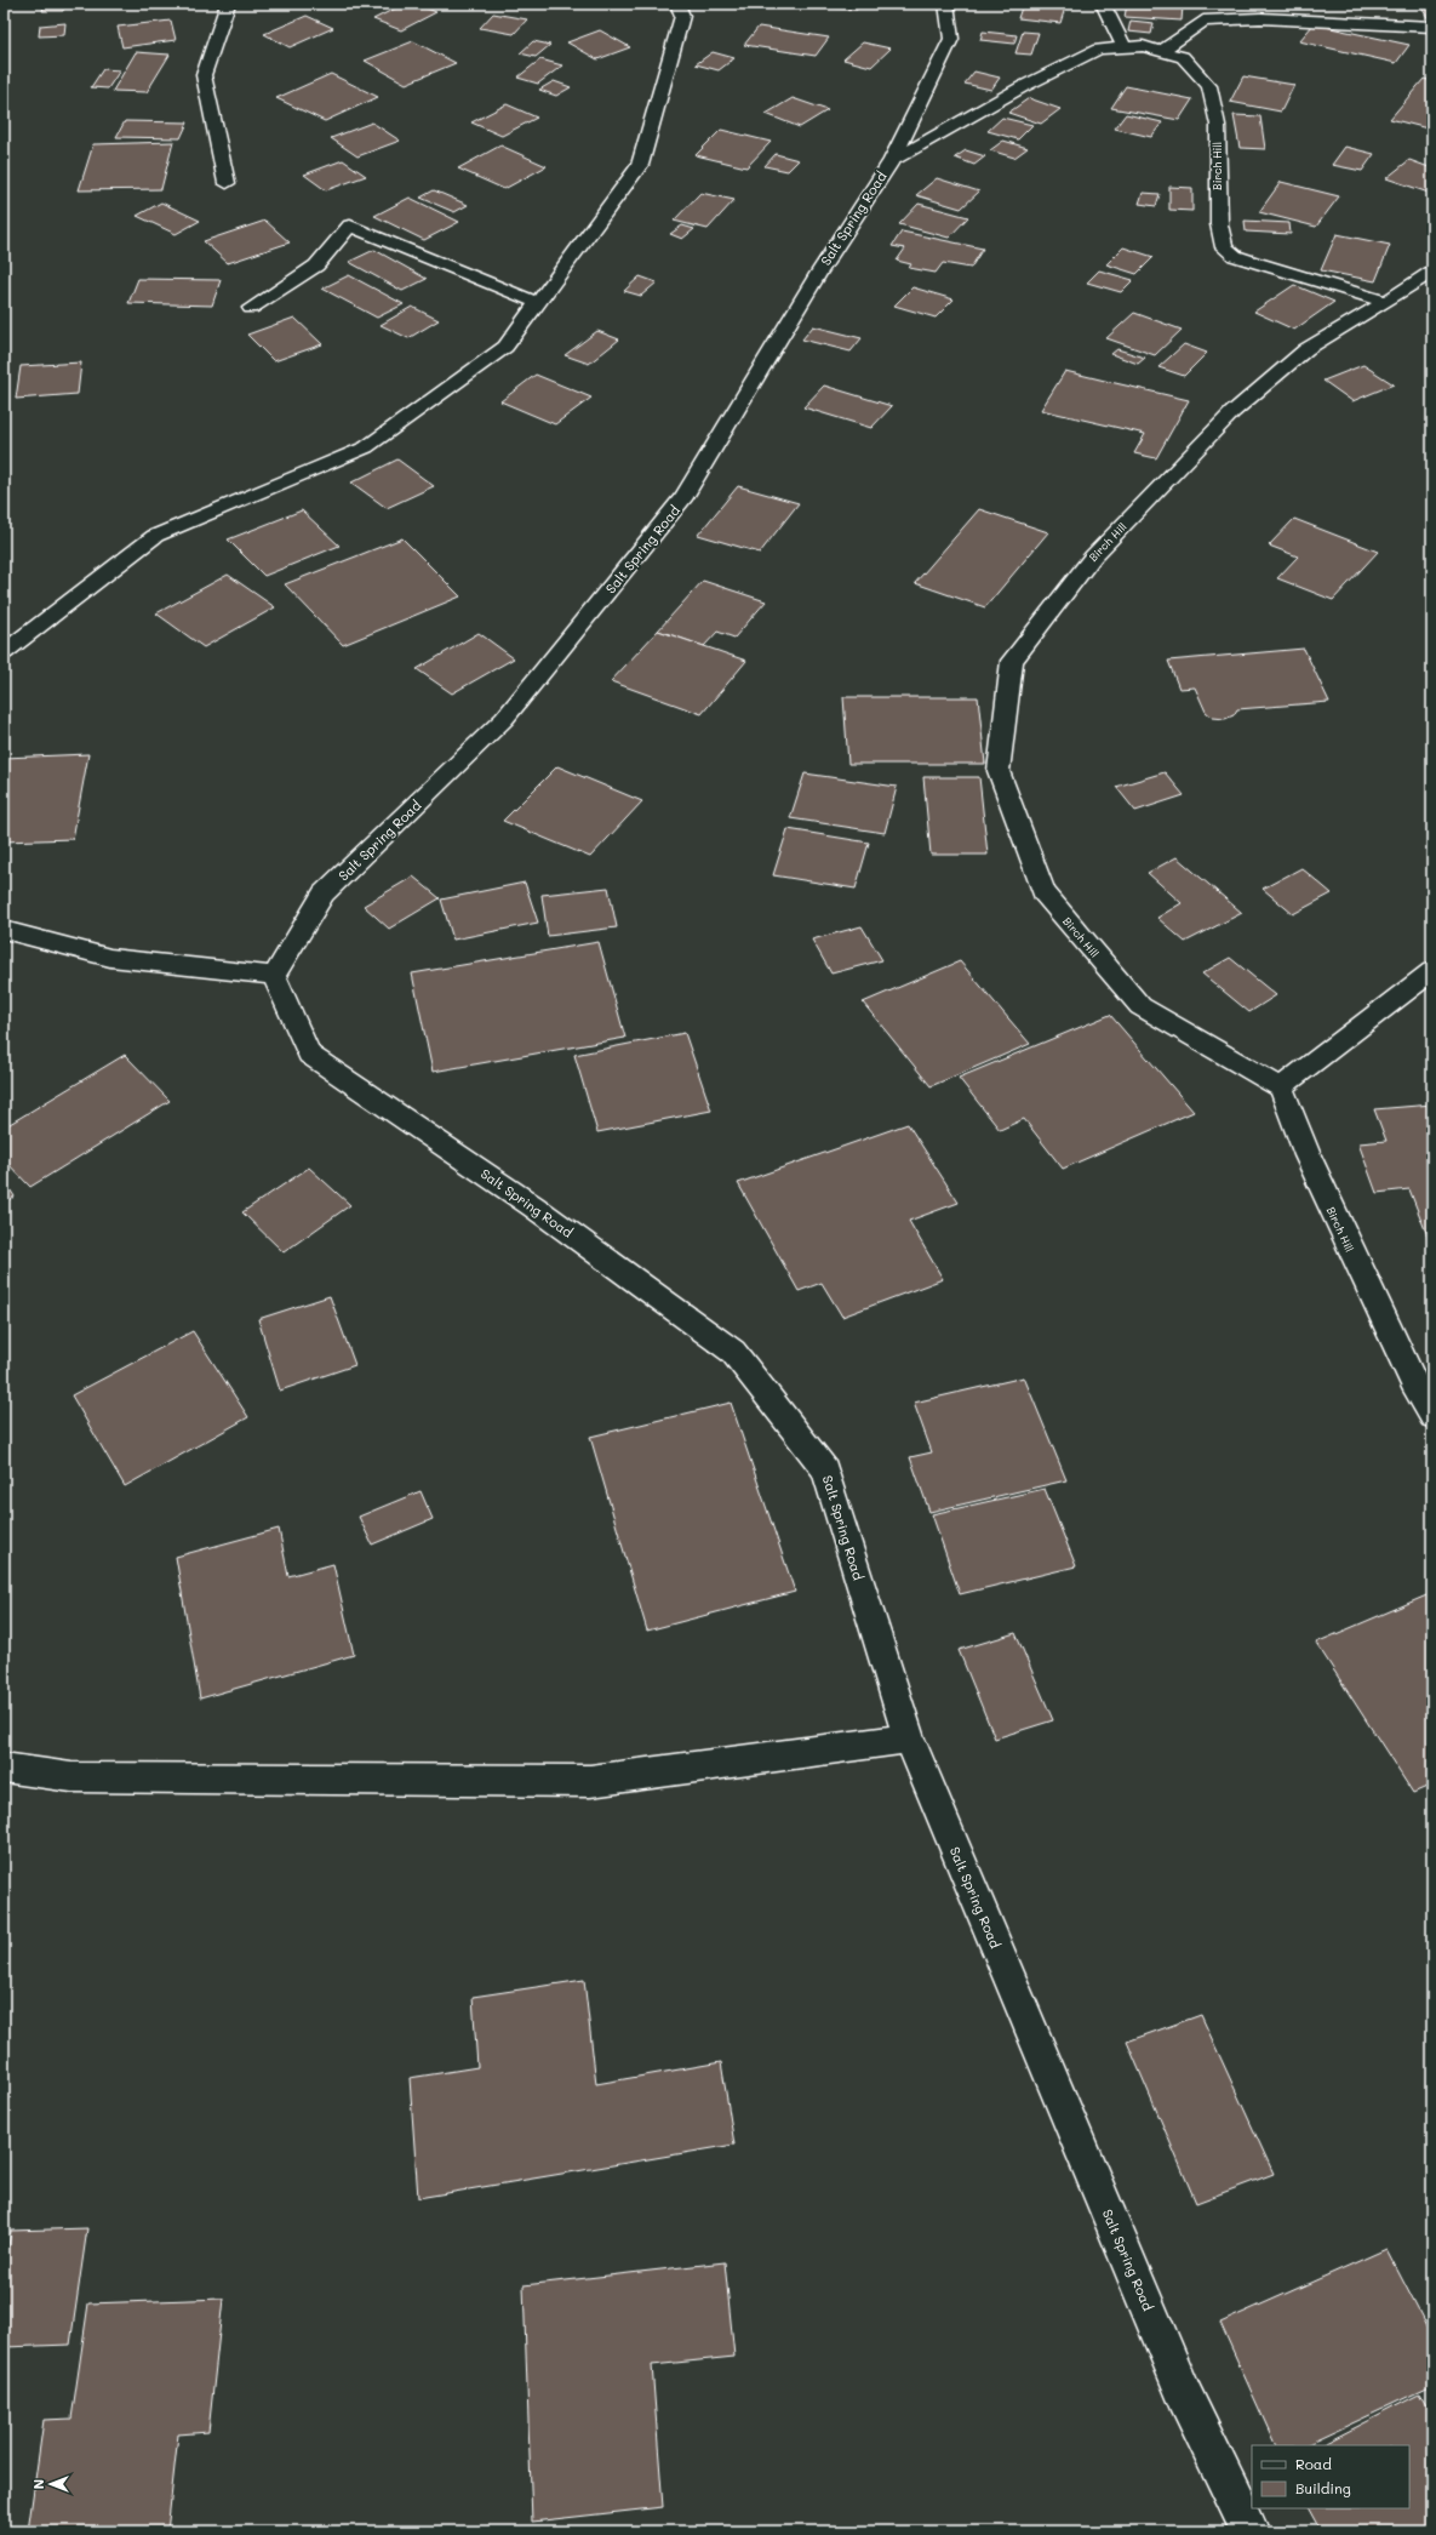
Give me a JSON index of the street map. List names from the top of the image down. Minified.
{"streets":{"street":["Birch Hill","Salt Spring Road"]},"crossings":[["Birch Hill","Salt Spring Road"]],"legend":["Road","Building"],"north":"left"}
